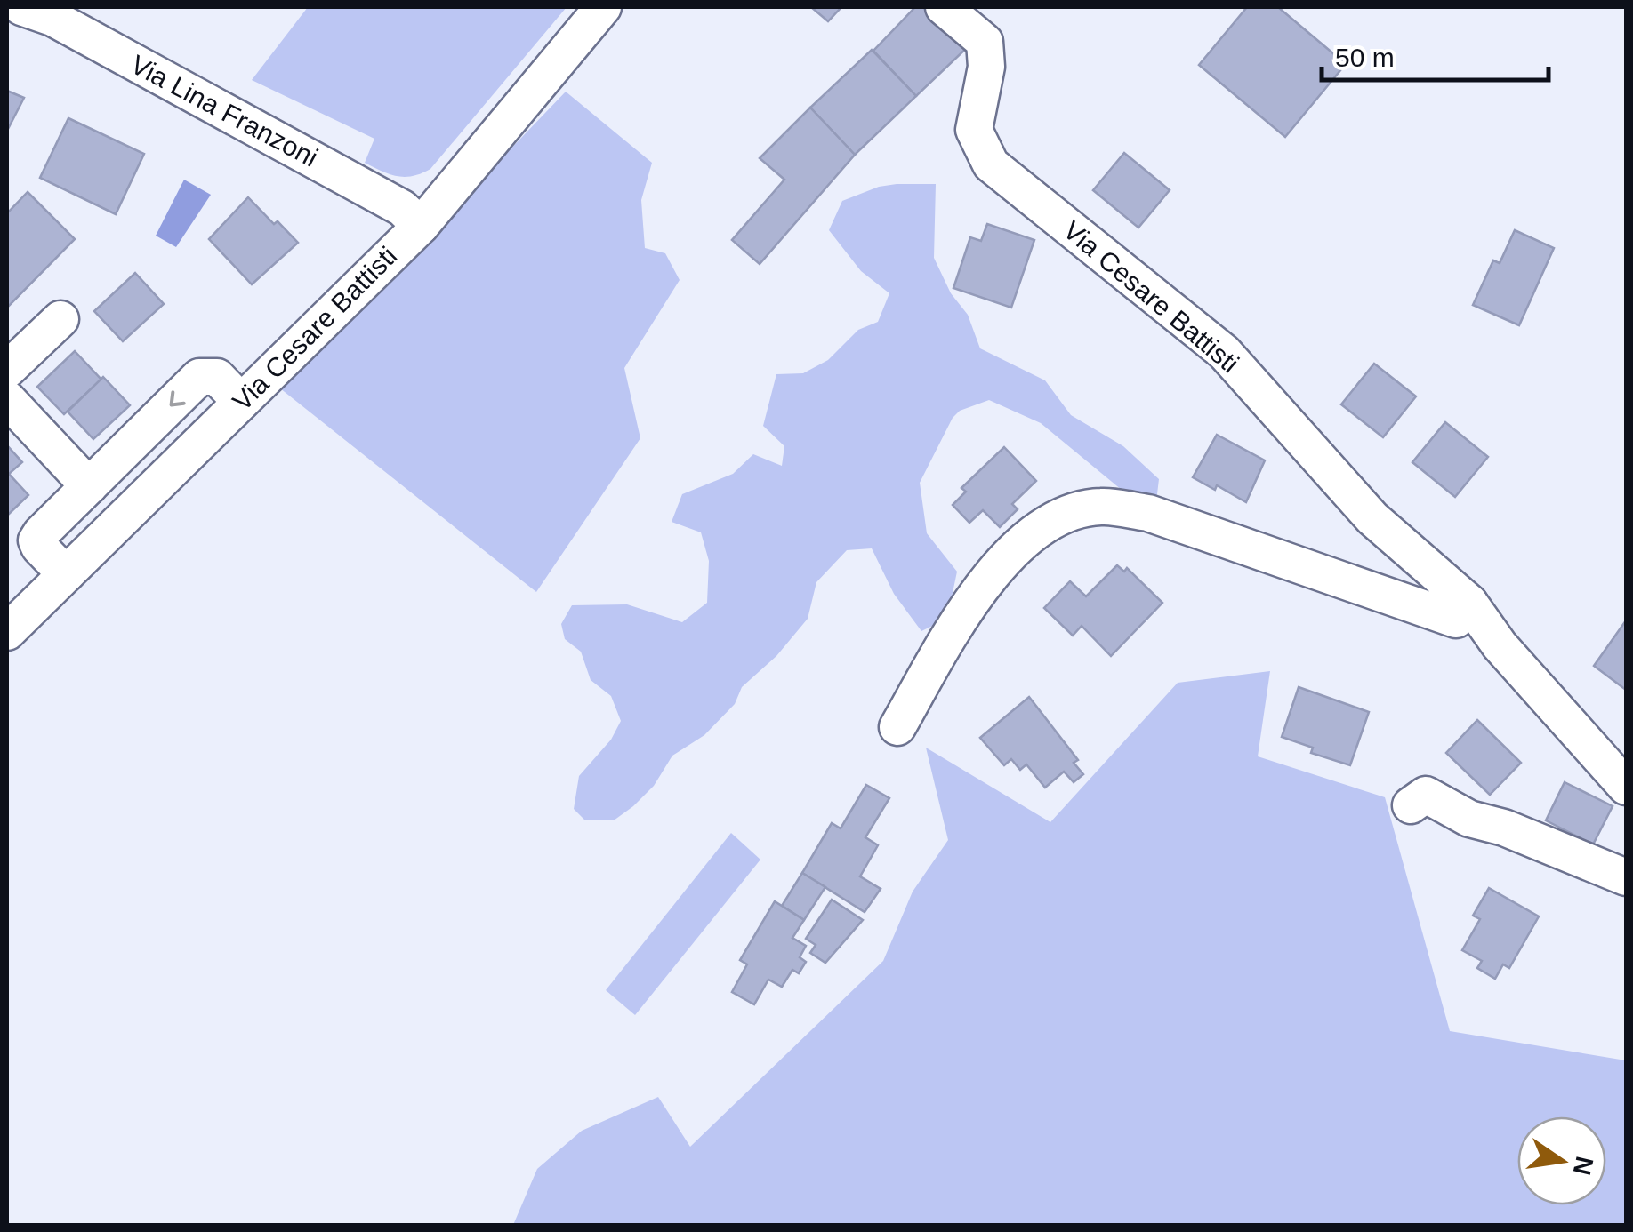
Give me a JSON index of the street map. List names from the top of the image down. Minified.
{"streets":{"street":["Via Lina Franzoni","Via Cesare Battisti"]},"crossings":[["Via Lina Franzoni","Via Cesare Battisti"]],"scale_bar":"50 m","north":"right"}
